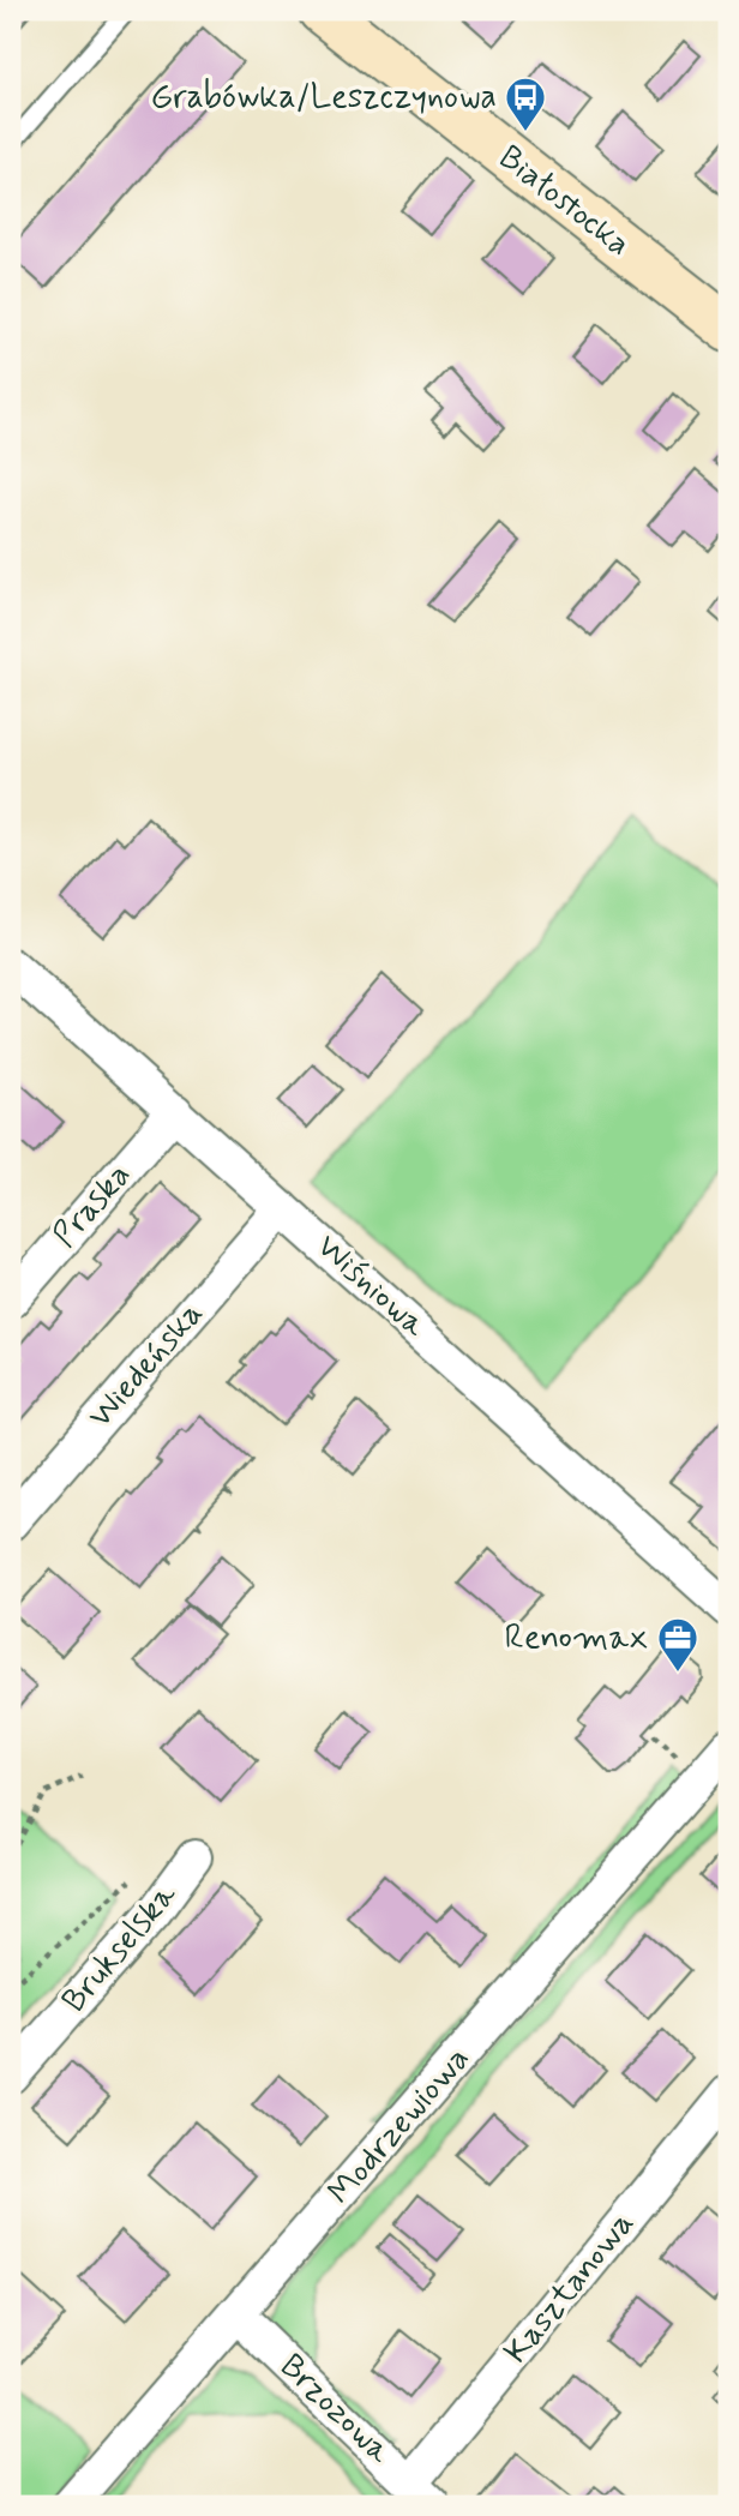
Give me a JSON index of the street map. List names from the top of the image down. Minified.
{"streets":{"street":["Białostocka","Praska","Wiśniowa","Wiedeńska","Brukselska","Modrzewiowa","Kasztanowa","Brzozowa"]},"crossings":[["Praska","Wiśniowa"],["Wiśniowa","Wiedeńska"],["Modrzewiowa","Brzozowa"],["Kasztanowa","Brzozowa"]],"places":{"bus stop":["Grabówka/Leszczynowa"],"office":["Renomax"]}}
